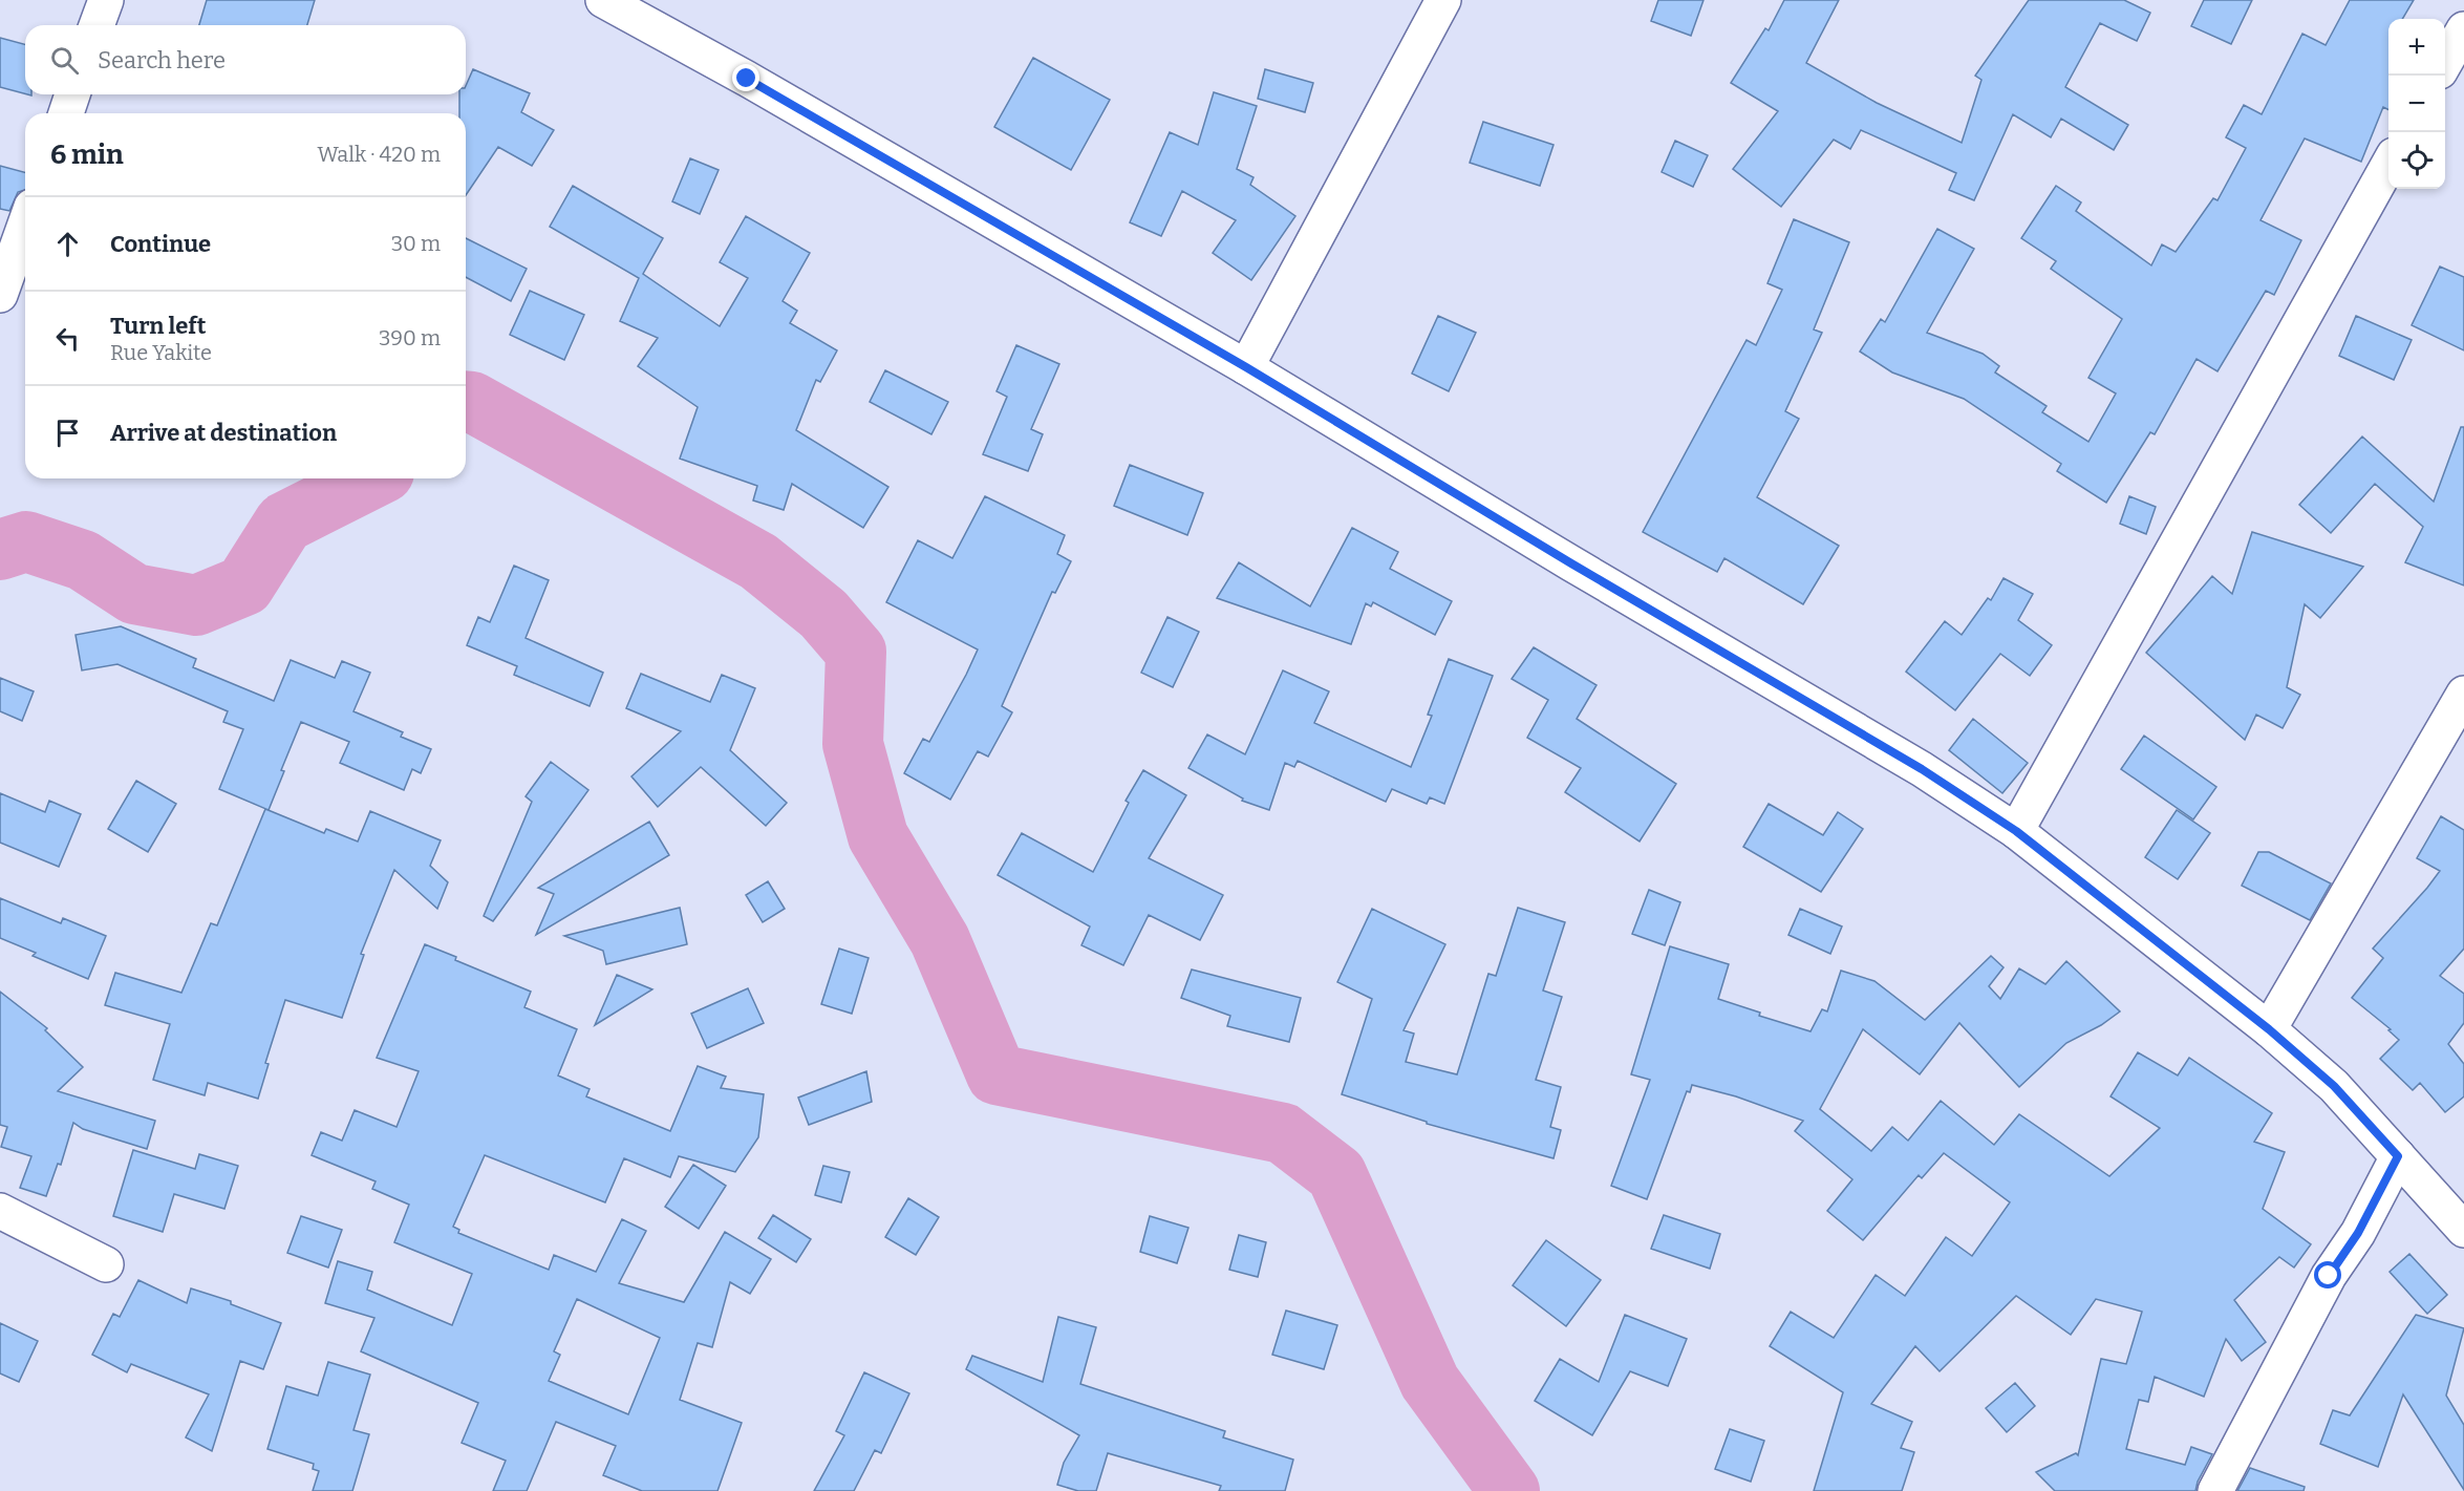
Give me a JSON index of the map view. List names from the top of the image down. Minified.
{"page":{"map_buttons":["+","−"],"search":"Search here","heading":["6 min","Walk · 420 m"],"list":[["Continue","30 m"],["Turn left","Rue Yakite","390 m"],"Arrive at destination"]}}
